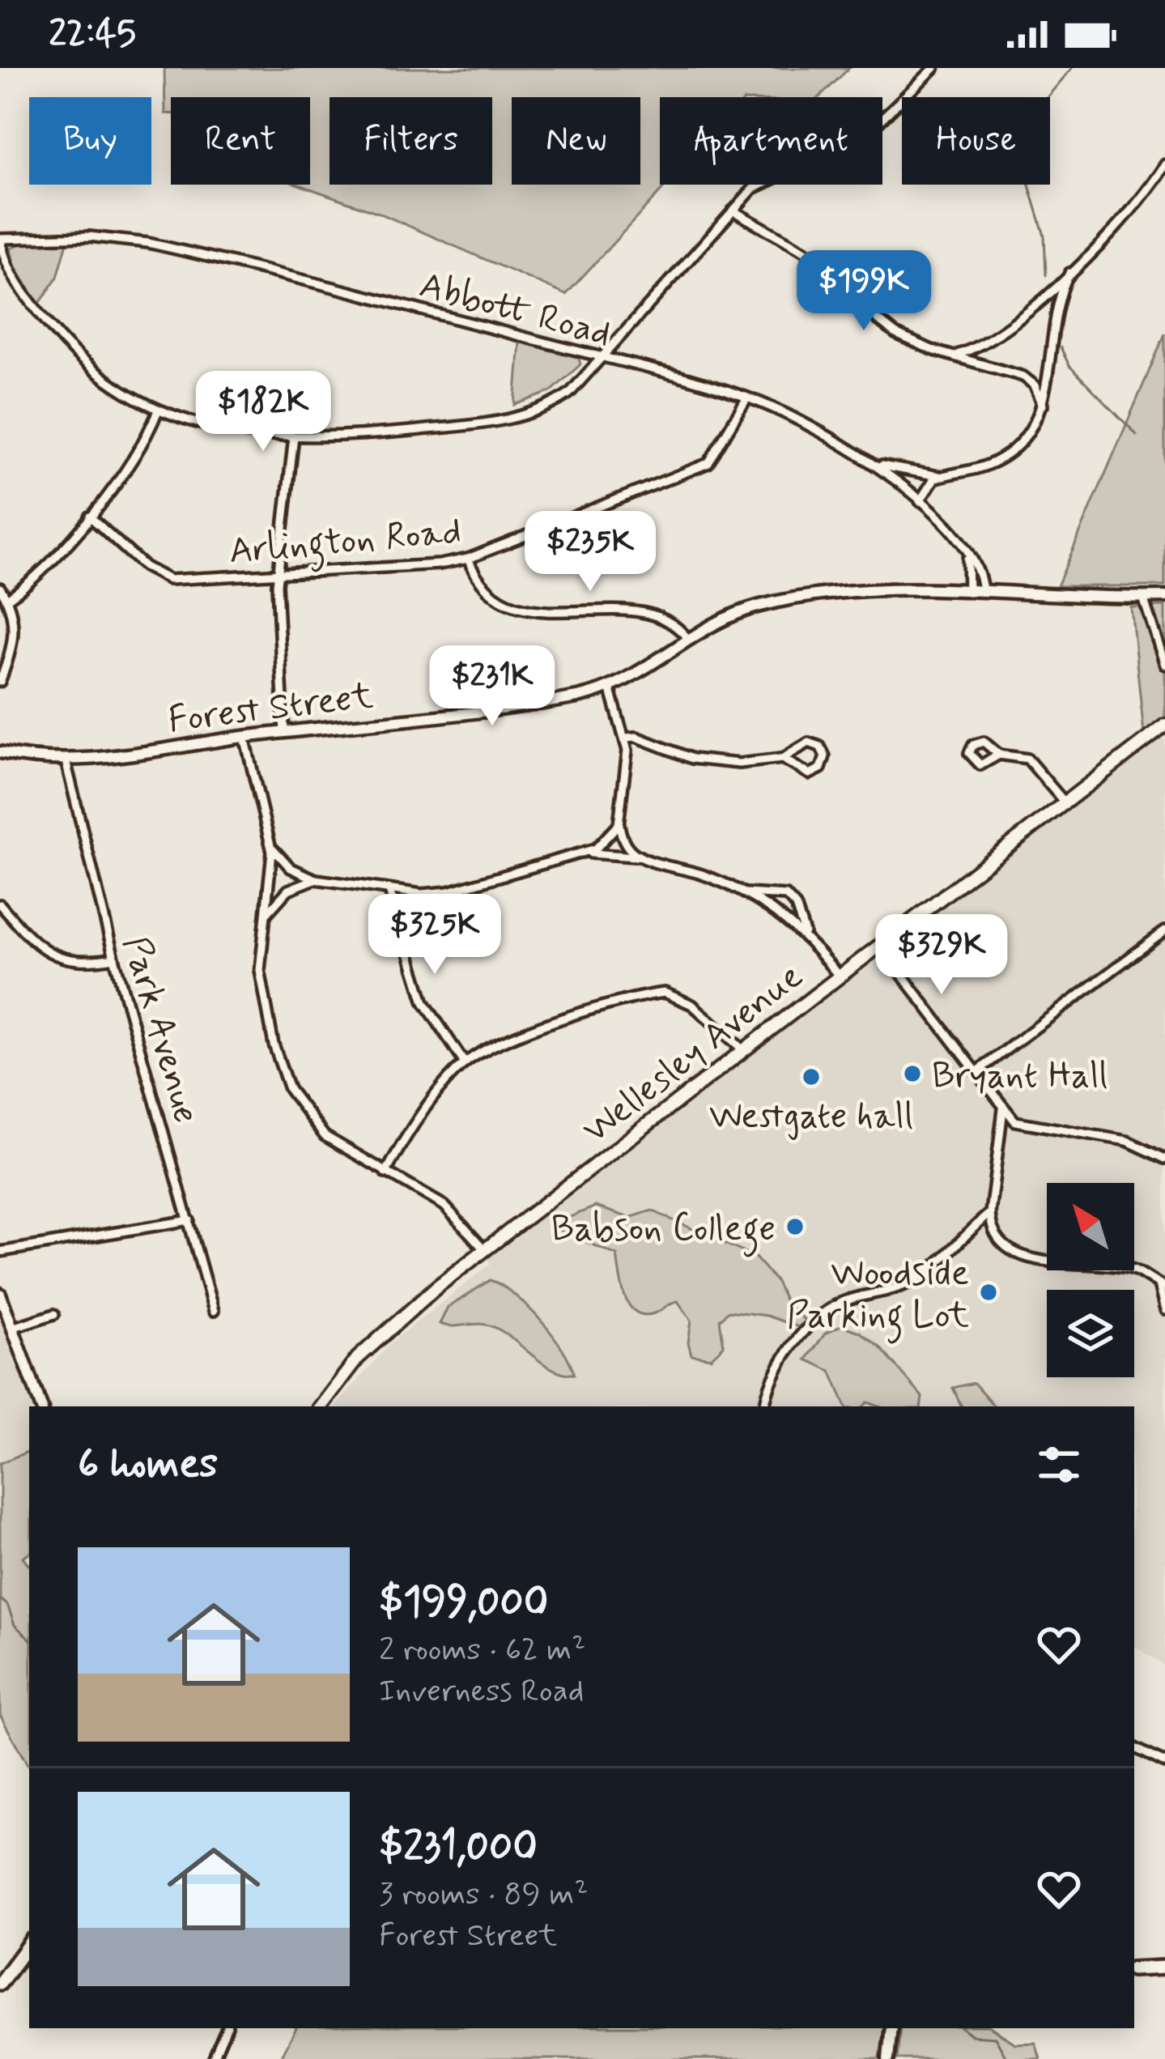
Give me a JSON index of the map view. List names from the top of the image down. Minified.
{"streets":{"main road":["Wellesley Avenue"],"street":["Abbott Road","Arlington Road","Forest Street","Park Avenue"]},"crossings":[["Abbott Road","Arlington Road"],["Abbott Road","Forest Street"],["Forest Street","Park Avenue"]],"places":["Bryant Hall","Westgate hall","Babson College","Woodside Parking Lot"],"north":"top left","page":{"status":"22:45","chip":["Buy","Rent","Filters","New","Apartment","House"],"price":["$199K","$182K","$235K","$231K","$325K","$329K"],"heading":"6 homes","list":[{"name":"$199,000","note":"2 rooms · 62 m² · Inverness Road"},{"name":"$231,000","note":"3 rooms · 89 m² · Forest Street"}]}}
